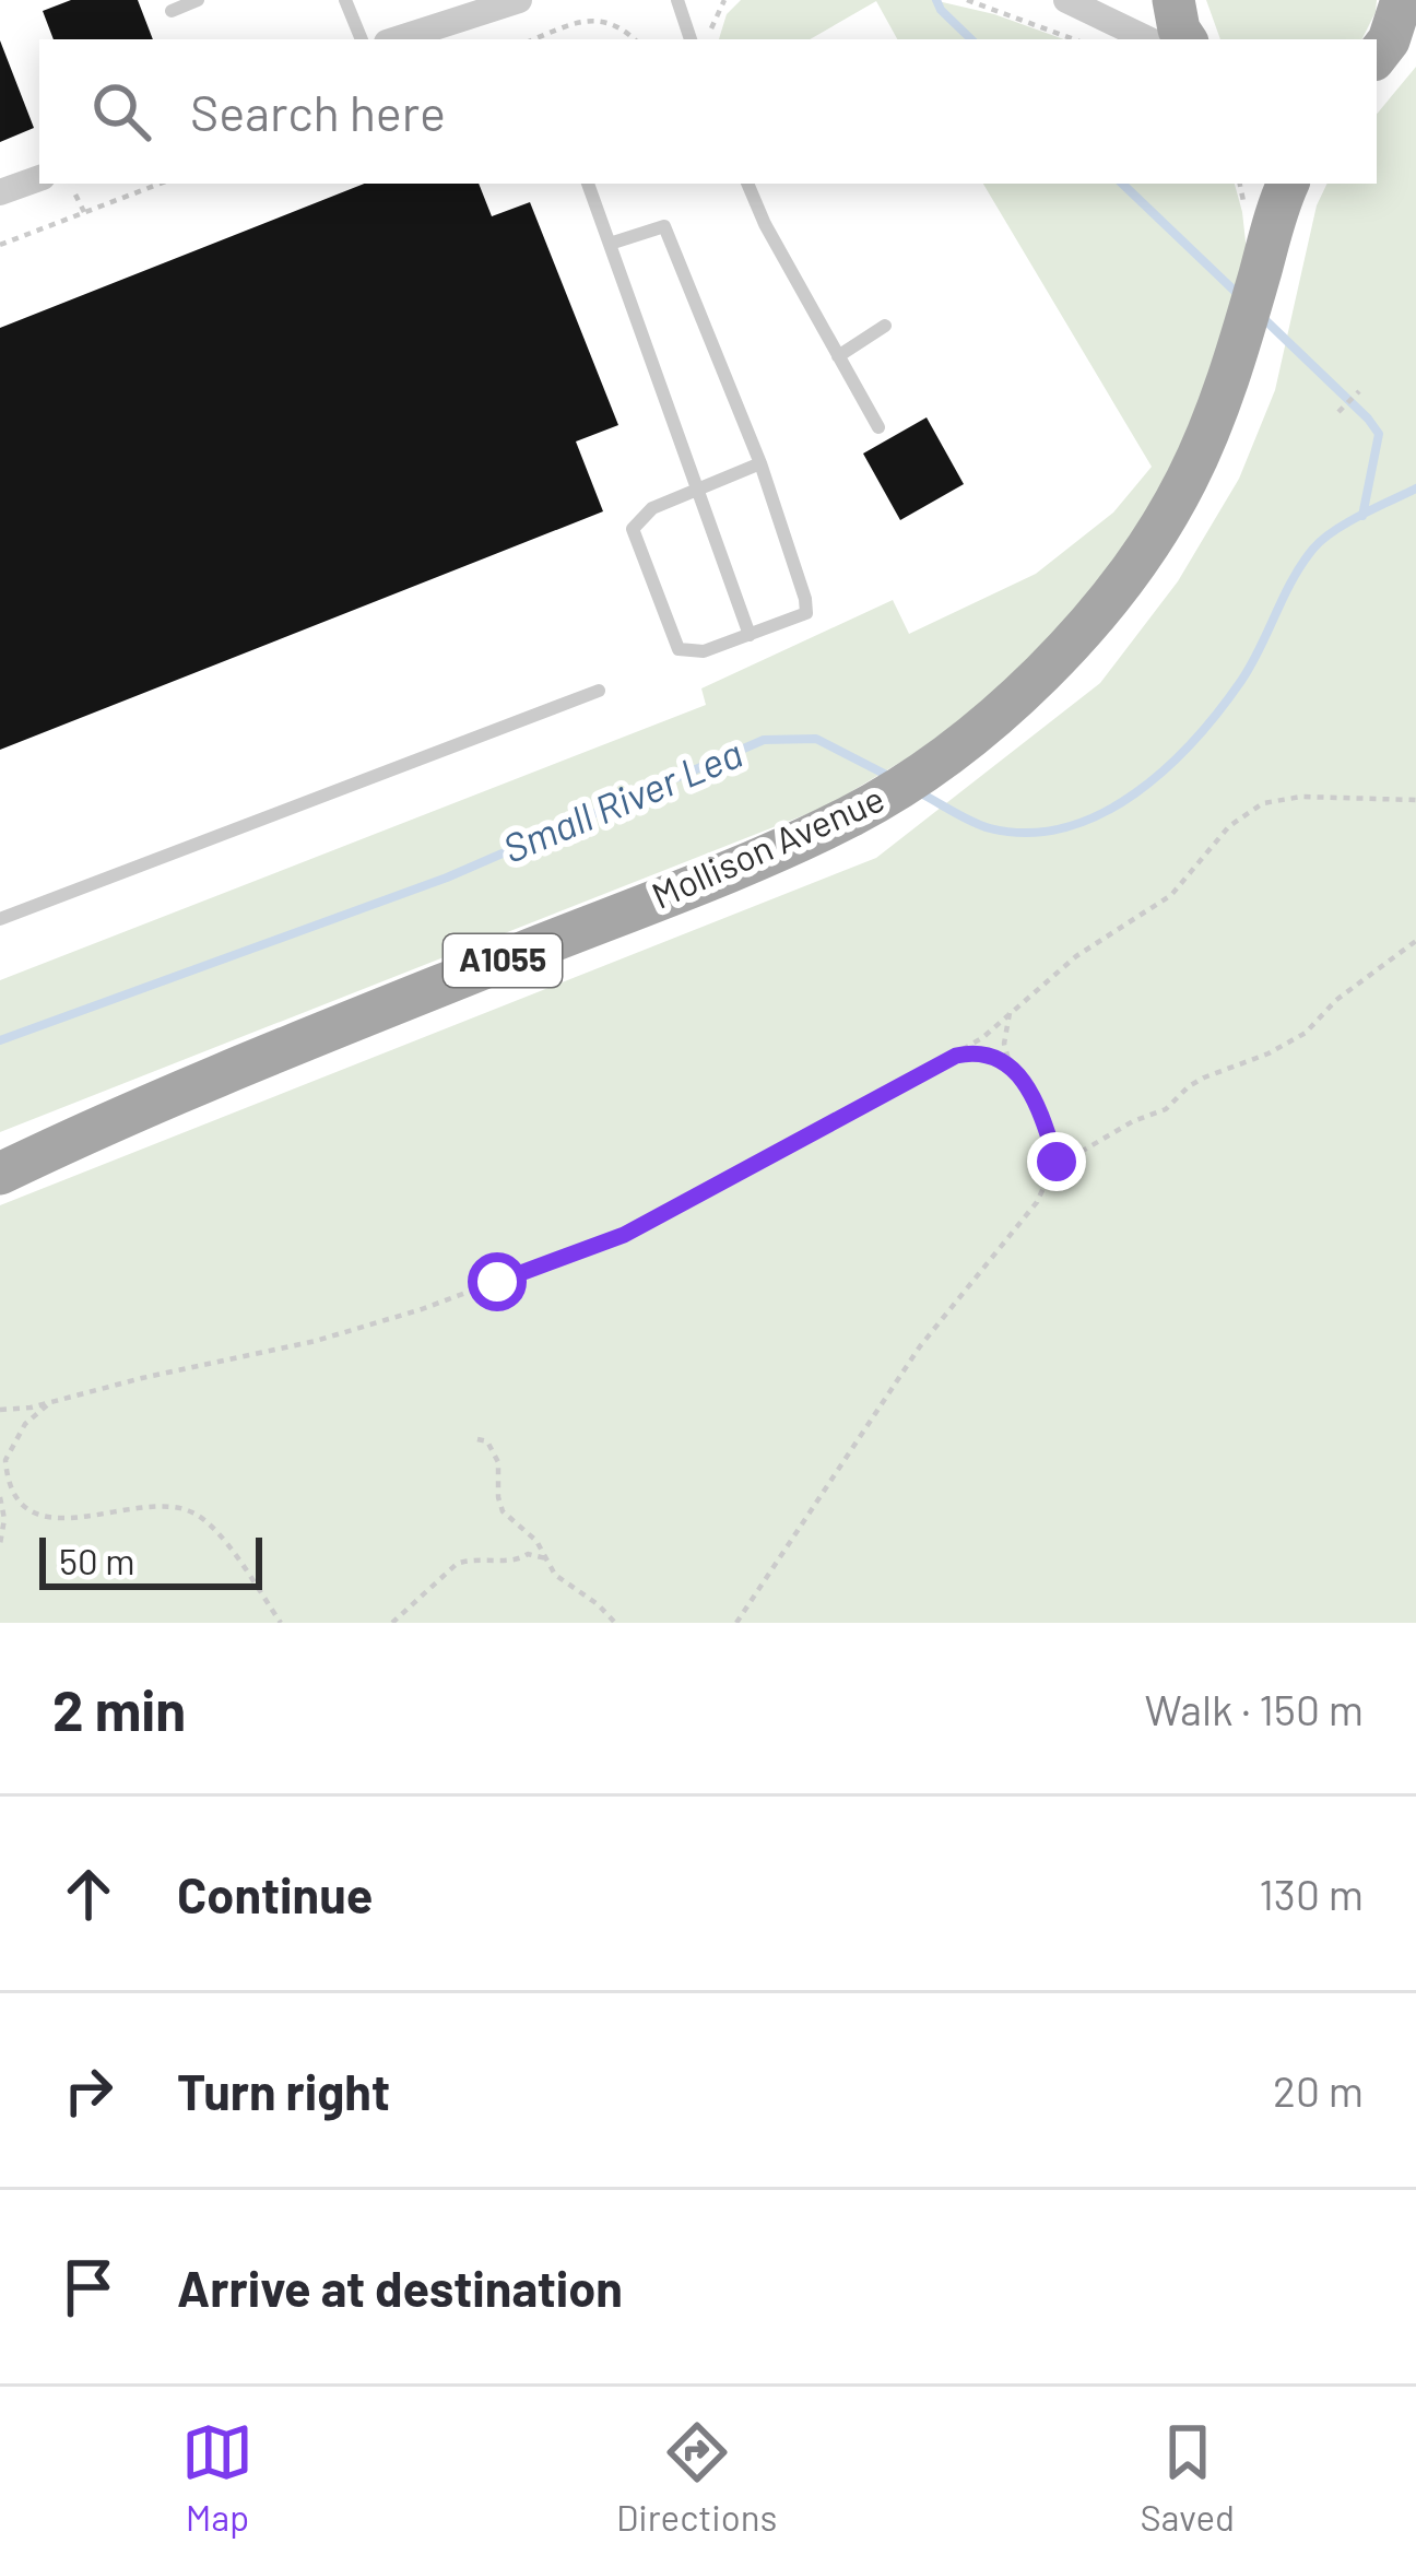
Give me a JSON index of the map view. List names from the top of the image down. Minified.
{"streets":{"main road":["Mollison Avenue","A1055"]},"water":["Small River Lea"],"scale_bar":"50 m","page":{"search":"Search here","scale":"50 m","heading":["2 min","Walk · 150 m"],"list":[["Continue","130 m"],["Turn right","20 m"],"Arrive at destination"],"nav":["Map","Directions","Saved"]}}
